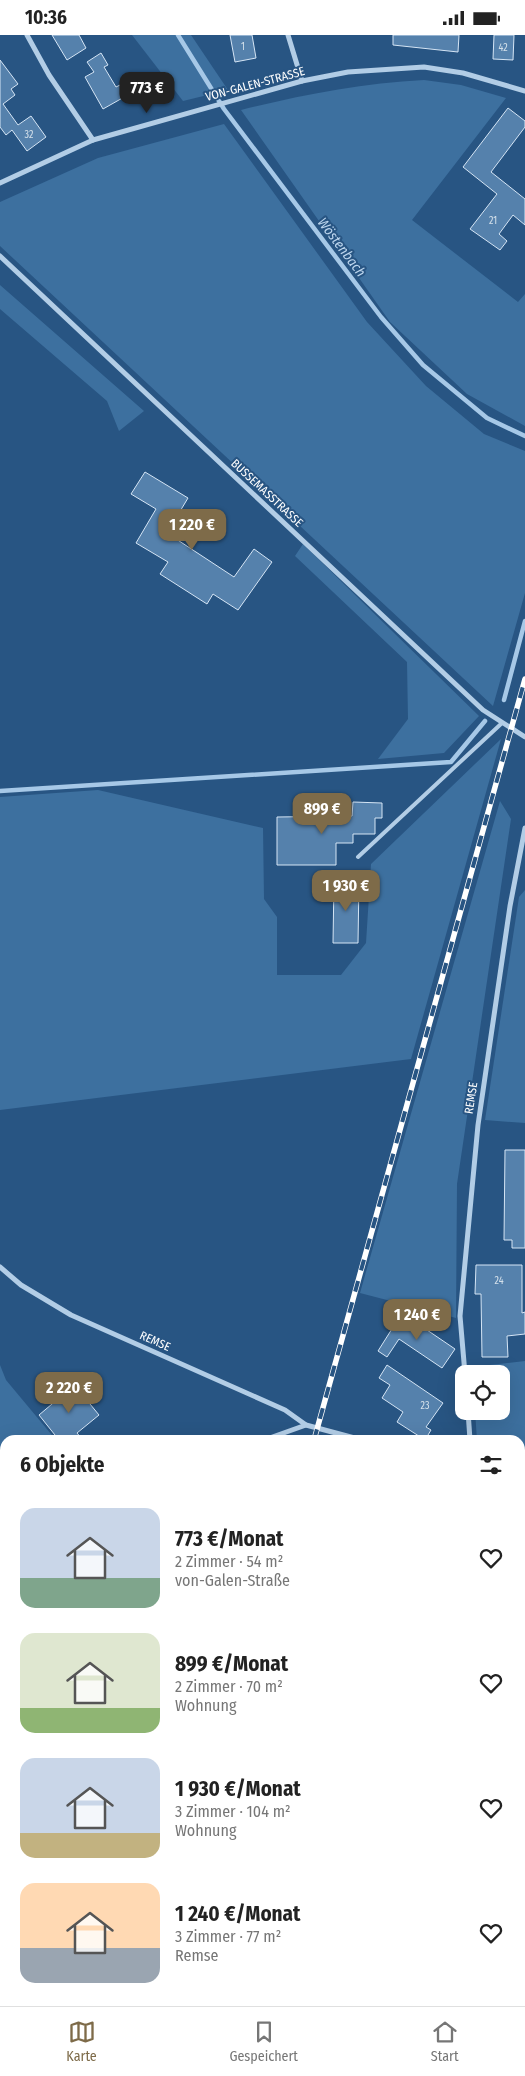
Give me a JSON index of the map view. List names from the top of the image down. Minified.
{"streets":{"street":["VON-GALEN-STRASSE","BUSSEMASSTRASSE","REMSE"]},"water":["Wöstenbach"],"house_numbers":["1","42","32","21","24","23"],"page":{"status":"10:36","price":["773 €","1 220 €","899 €","1 930 €","1 240 €","2 220 €"],"heading":"6 Objekte","list":[{"name":"773 €/Monat","note":"2 Zimmer · 54 m² · von-Galen-Straße"},{"name":"899 €/Monat","note":"2 Zimmer · 70 m² · Wohnung"},{"name":"1 930 €/Monat","note":"3 Zimmer · 104 m² · Wohnung"},{"name":"1 240 €/Monat","note":"3 Zimmer · 77 m² · Remse"}],"tabs":["Karte","Gespeichert","Start"]}}
